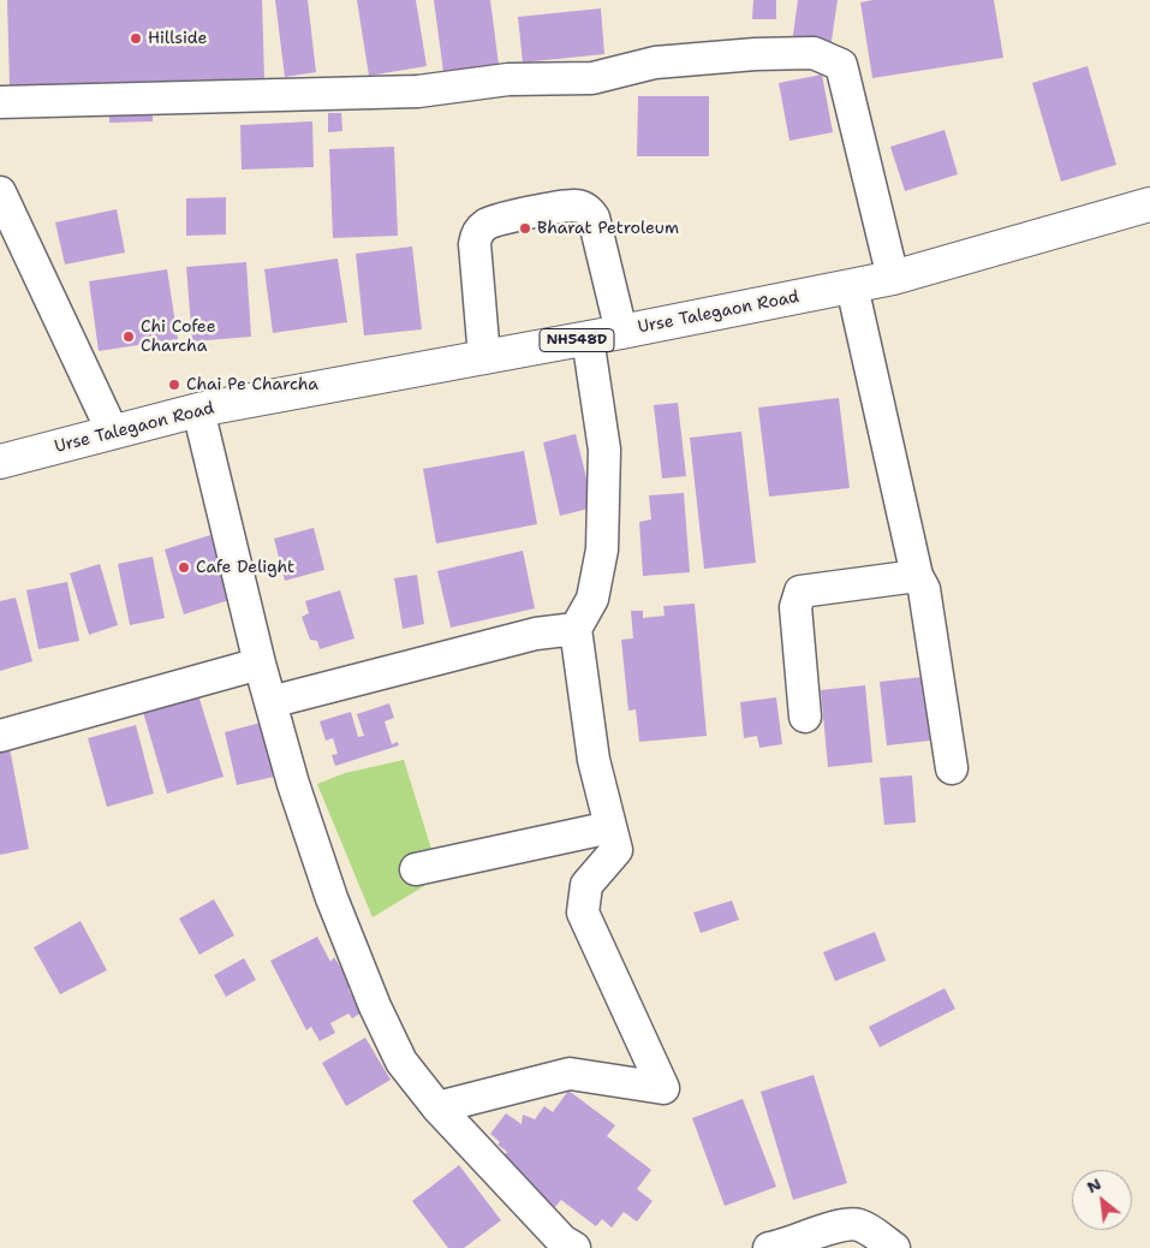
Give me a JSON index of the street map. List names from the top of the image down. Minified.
{"streets":{"highway":["Urse Talegaon Road","NH548D"]},"places":["Hillside","Bharat Petroleum","Chi Cofee Charcha","Chai Pe Charcha","Cafe Delight"],"north":"top left"}
